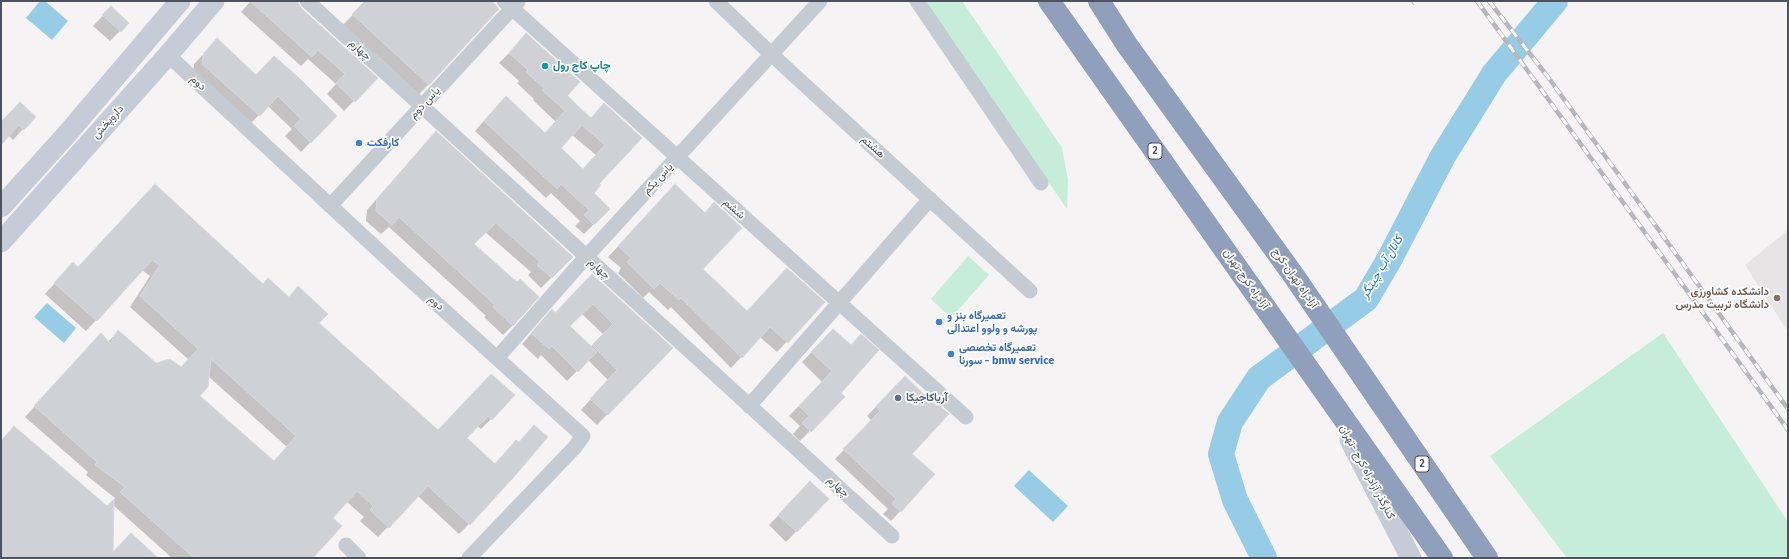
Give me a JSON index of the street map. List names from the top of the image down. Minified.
{"streets":{"highway":["2","آزادراه تهران-کرج","آزادراه کرج-تهران"],"street":["چهارم","دوم","یاس دوم","داروپخش","هشتم","یاس یکم","ششم","کنارگذر آزادراه کرج -تهران"]},"crossings":[["چهارم","یاس دوم"],["چهارم","یاس یکم"],["دوم","یاس دوم"],["دوم","داروپخش"],["دوم","یاس یکم"],["یاس دوم","ششم"],["هشتم","یاس یکم"],["یاس یکم","ششم"],["آزادراه کرج-تهران","کنارگذر آزادراه کرج -تهران"]],"water":["کانال آب چیتگر"],"places":["چاپ کاج رول","کارفکت","دانشکده کشاورزی دانشگاه تربیت مدرس","تعمیرگاه بنز و پورشه و ولوو اعتدالی","تعمیرگاه تخصصی سورنا - bmw service","آریاکاجیکا"]}
